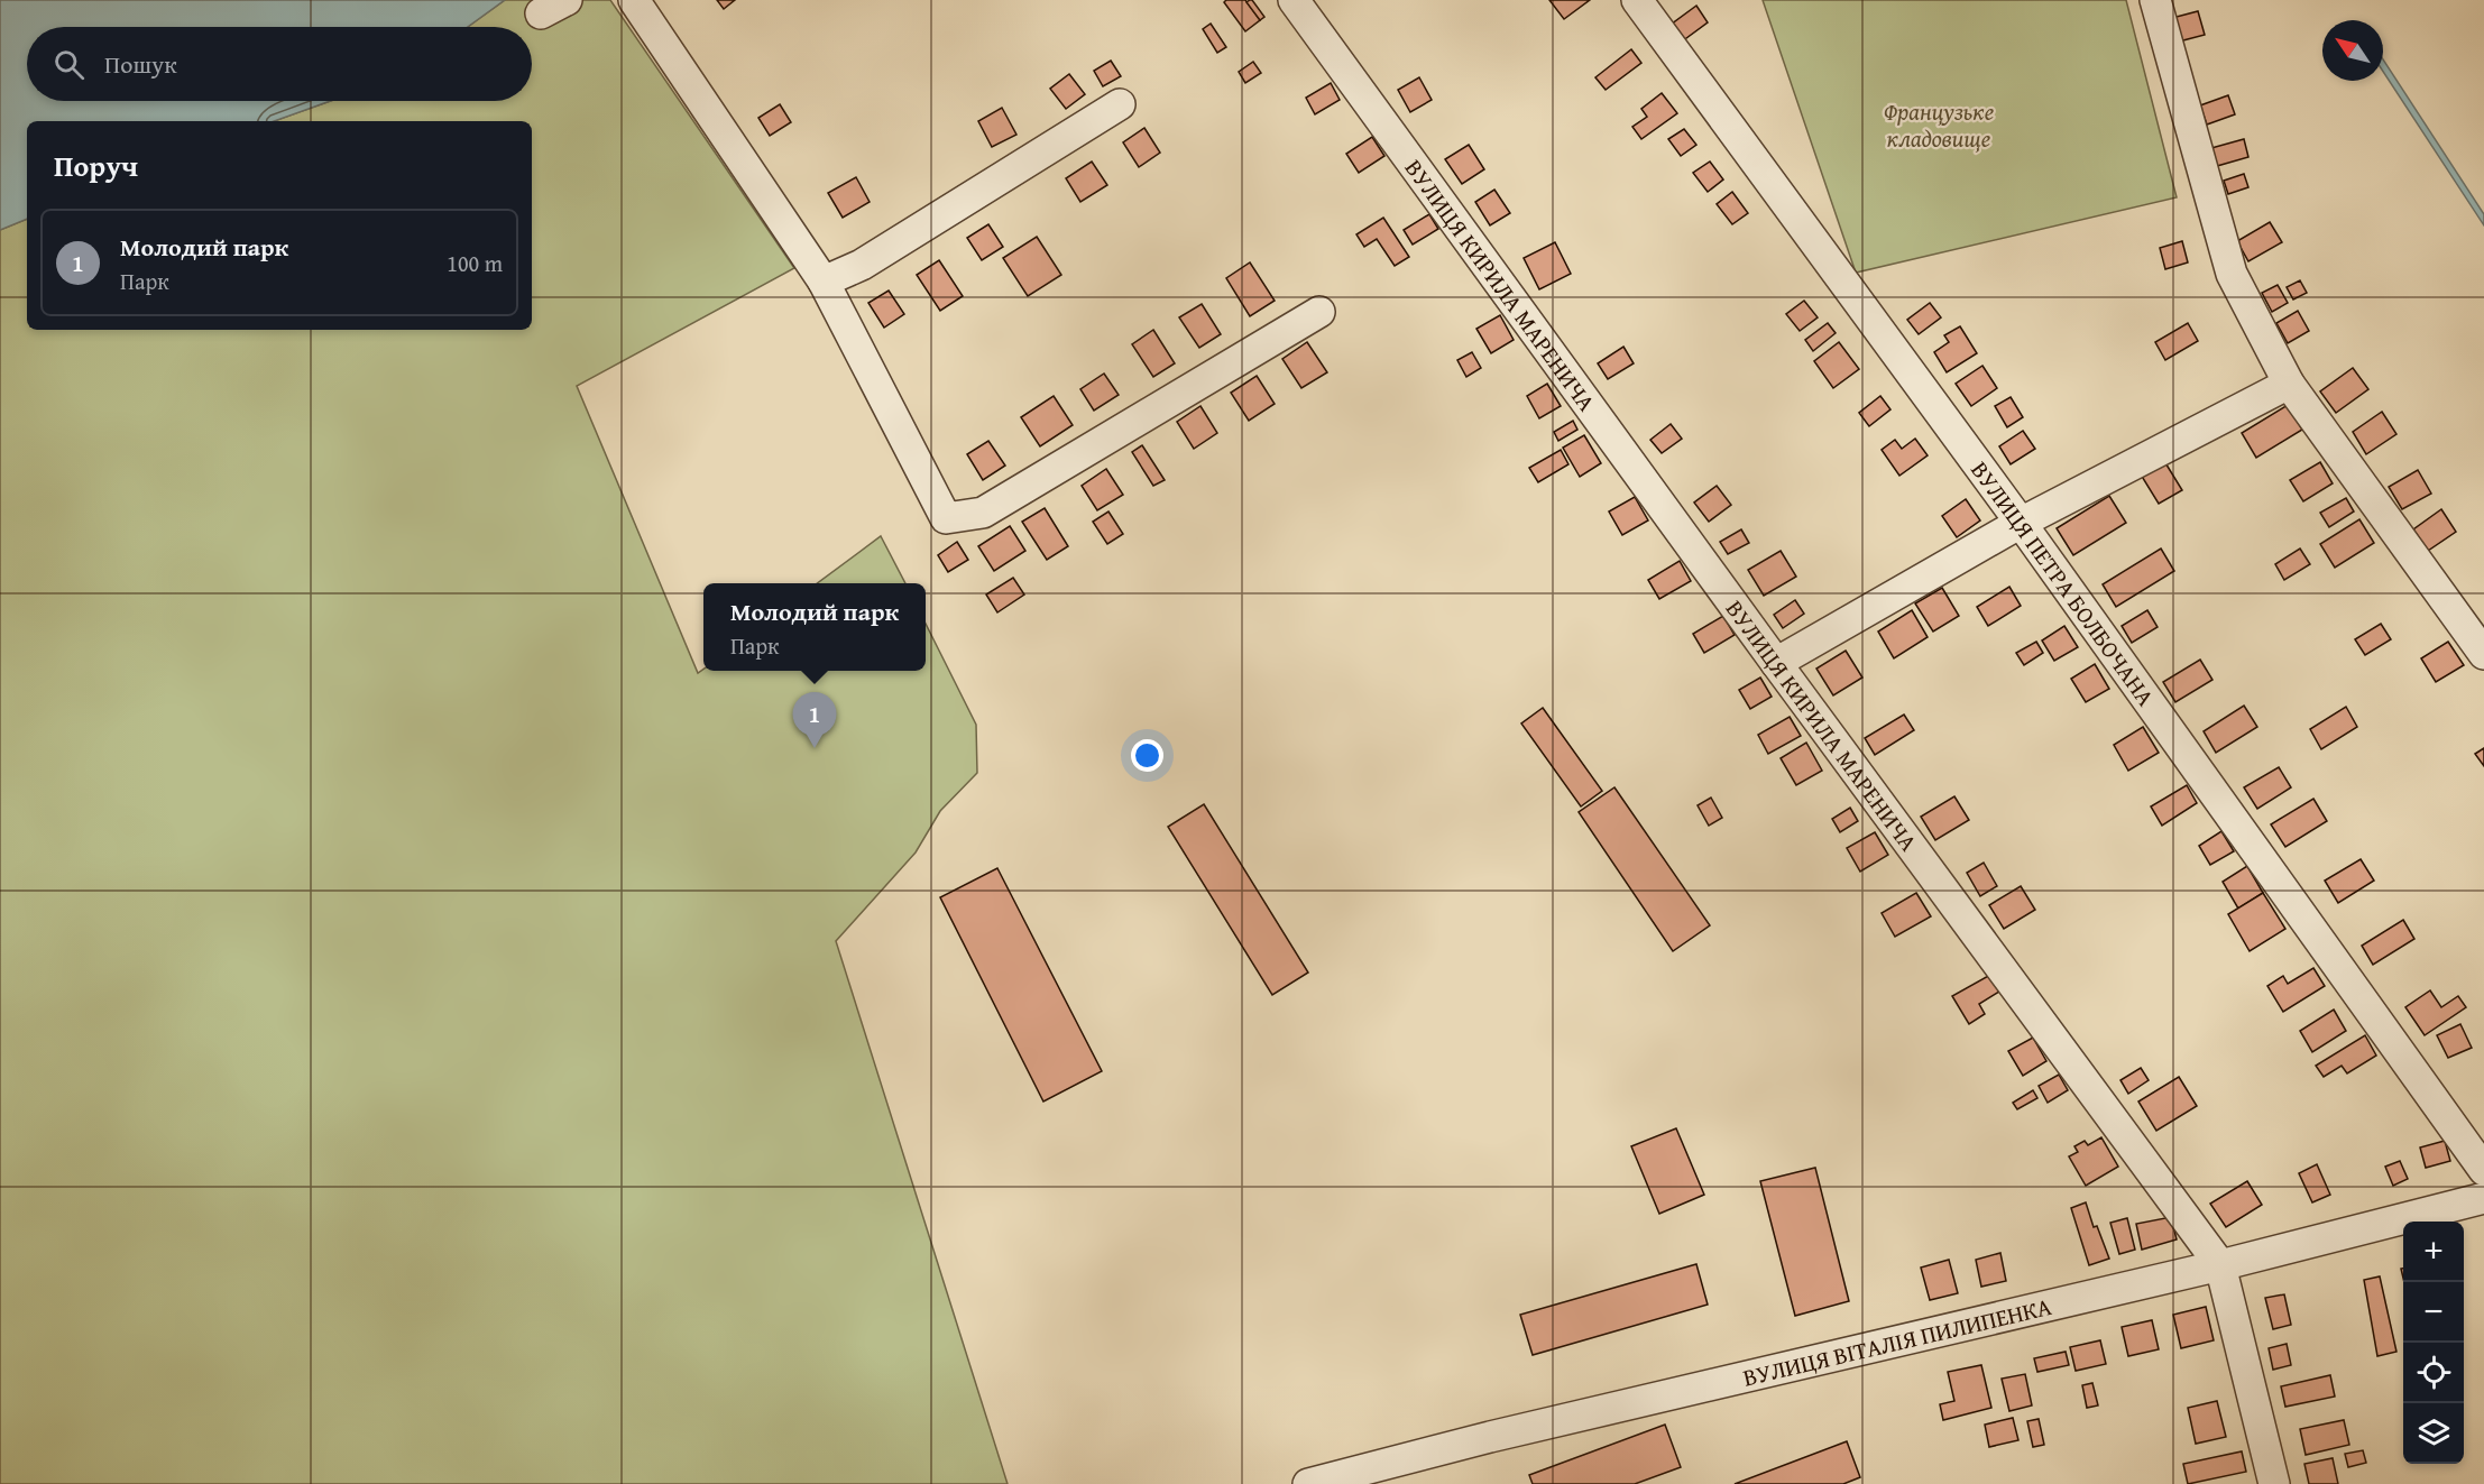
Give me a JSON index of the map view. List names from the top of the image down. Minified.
{"streets":{"street":["ВУЛИЦЯ КИРИЛА МАРЕНИЧА","ВУЛИЦЯ ПЕТРА БОЛБОЧАНА","ВУЛИЦЯ ВІТАЛІЯ ПИЛИПЕНКА"]},"crossings":[["ВУЛИЦЯ КИРИЛА МАРЕНИЧА","ВУЛИЦЯ ВІТАЛІЯ ПИЛИПЕНКА"]],"parks":["Французьке кладовище"],"north":"top left","page":{"search":"Пошук","heading":"Поруч","list":[{"mark":"1","name":"Молодий парк","note":"Парк","value":"100 m"}],"popup":["Молодий парк","Парк"],"pins":"1","map_buttons":["+","−"]}}
